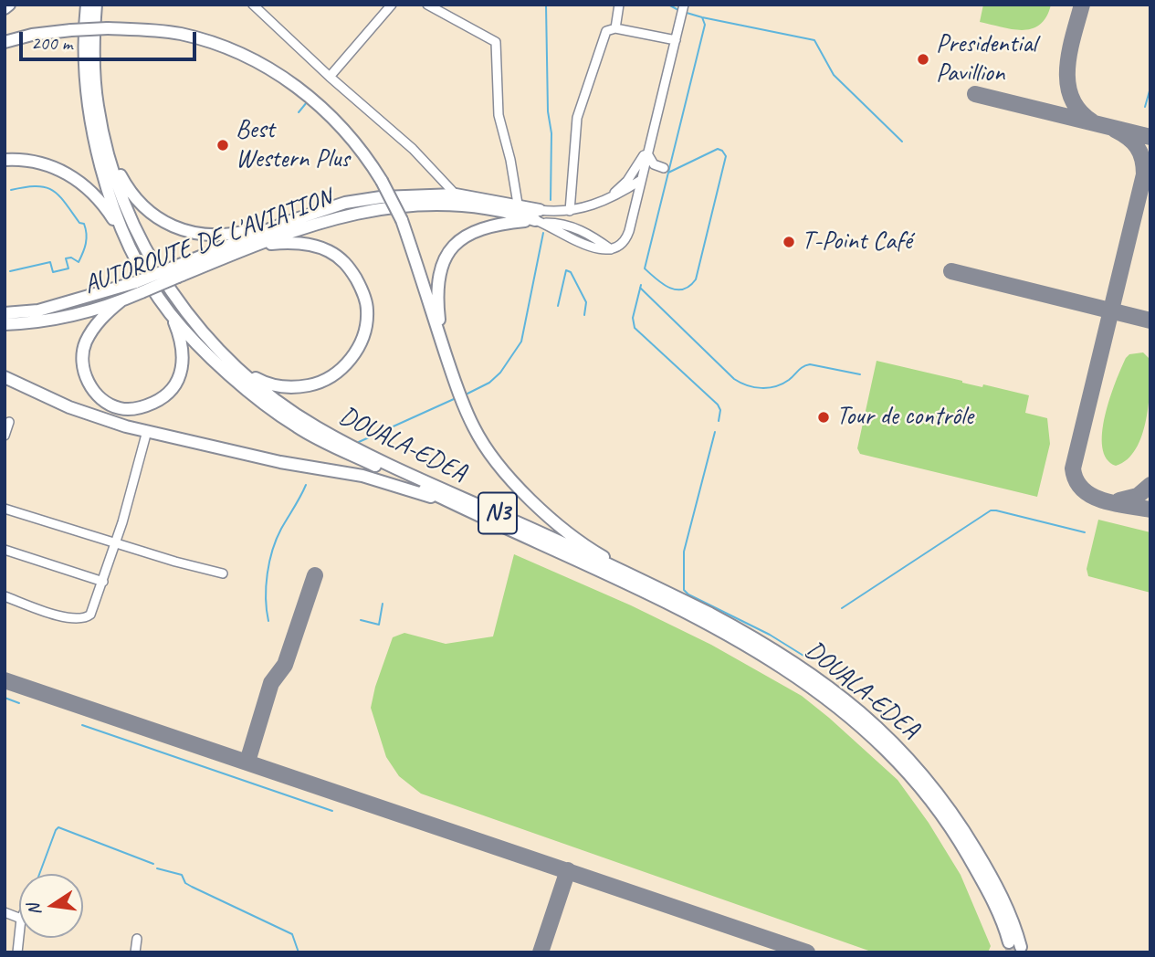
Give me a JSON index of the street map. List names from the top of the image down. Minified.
{"streets":{"highway":["AUTOROUTE DE L'AVIATION","DOUALA-EDEA","N3"]},"places":["Presidential Pavillion","Best Western Plus","T-Point Café","Tour de contrôle"],"scale_bar":"200 m","north":"left"}
